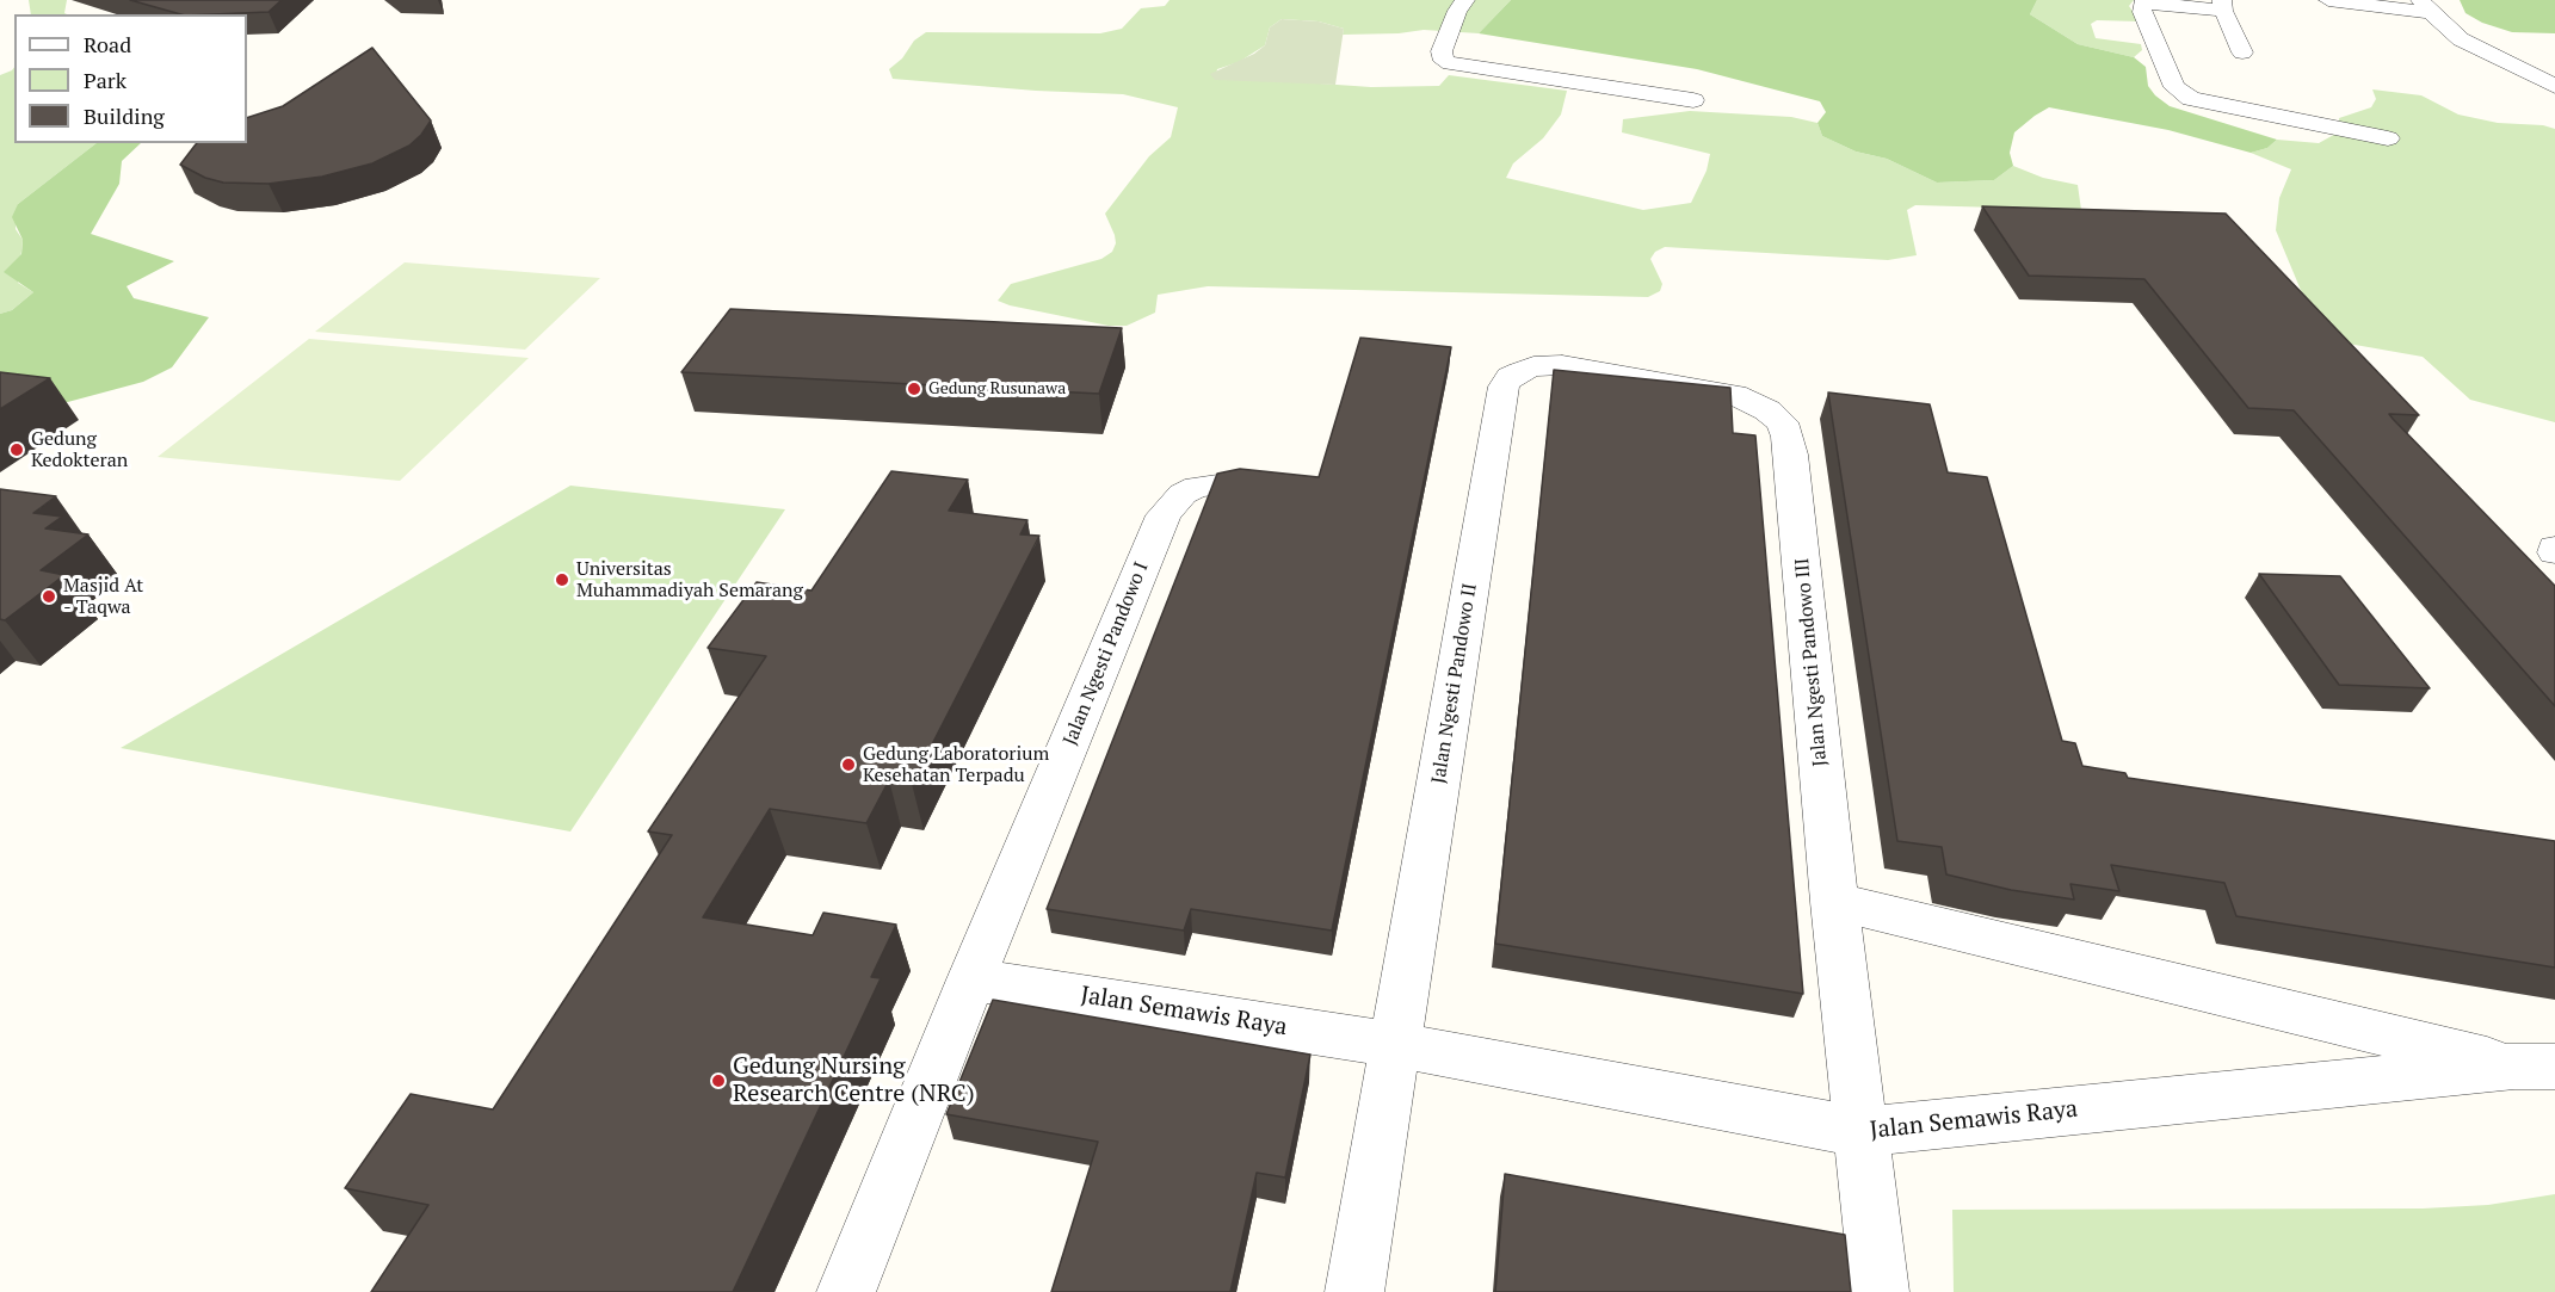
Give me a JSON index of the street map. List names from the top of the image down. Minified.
{"streets":{"street":["Jalan Ngesti Pandowo I","Jalan Ngesti Pandowo III","Jalan Ngesti Pandowo II","Jalan Semawis Raya"]},"crossings":[["Jalan Ngesti Pandowo I","Jalan Semawis Raya"],["Jalan Ngesti Pandowo III","Jalan Ngesti Pandowo II"],["Jalan Ngesti Pandowo III","Jalan Semawis Raya"],["Jalan Ngesti Pandowo II","Jalan Semawis Raya"]],"places":["Gedung Rusunawa","Gedung Kedokteran","Universitas Muhammadiyah Semarang","Masjid At - Taqwa","Gedung Laboratorium Kesehatan Terpadu","Gedung Nursing Research Centre (NRC)"],"legend":["Road","Park","Building"]}
